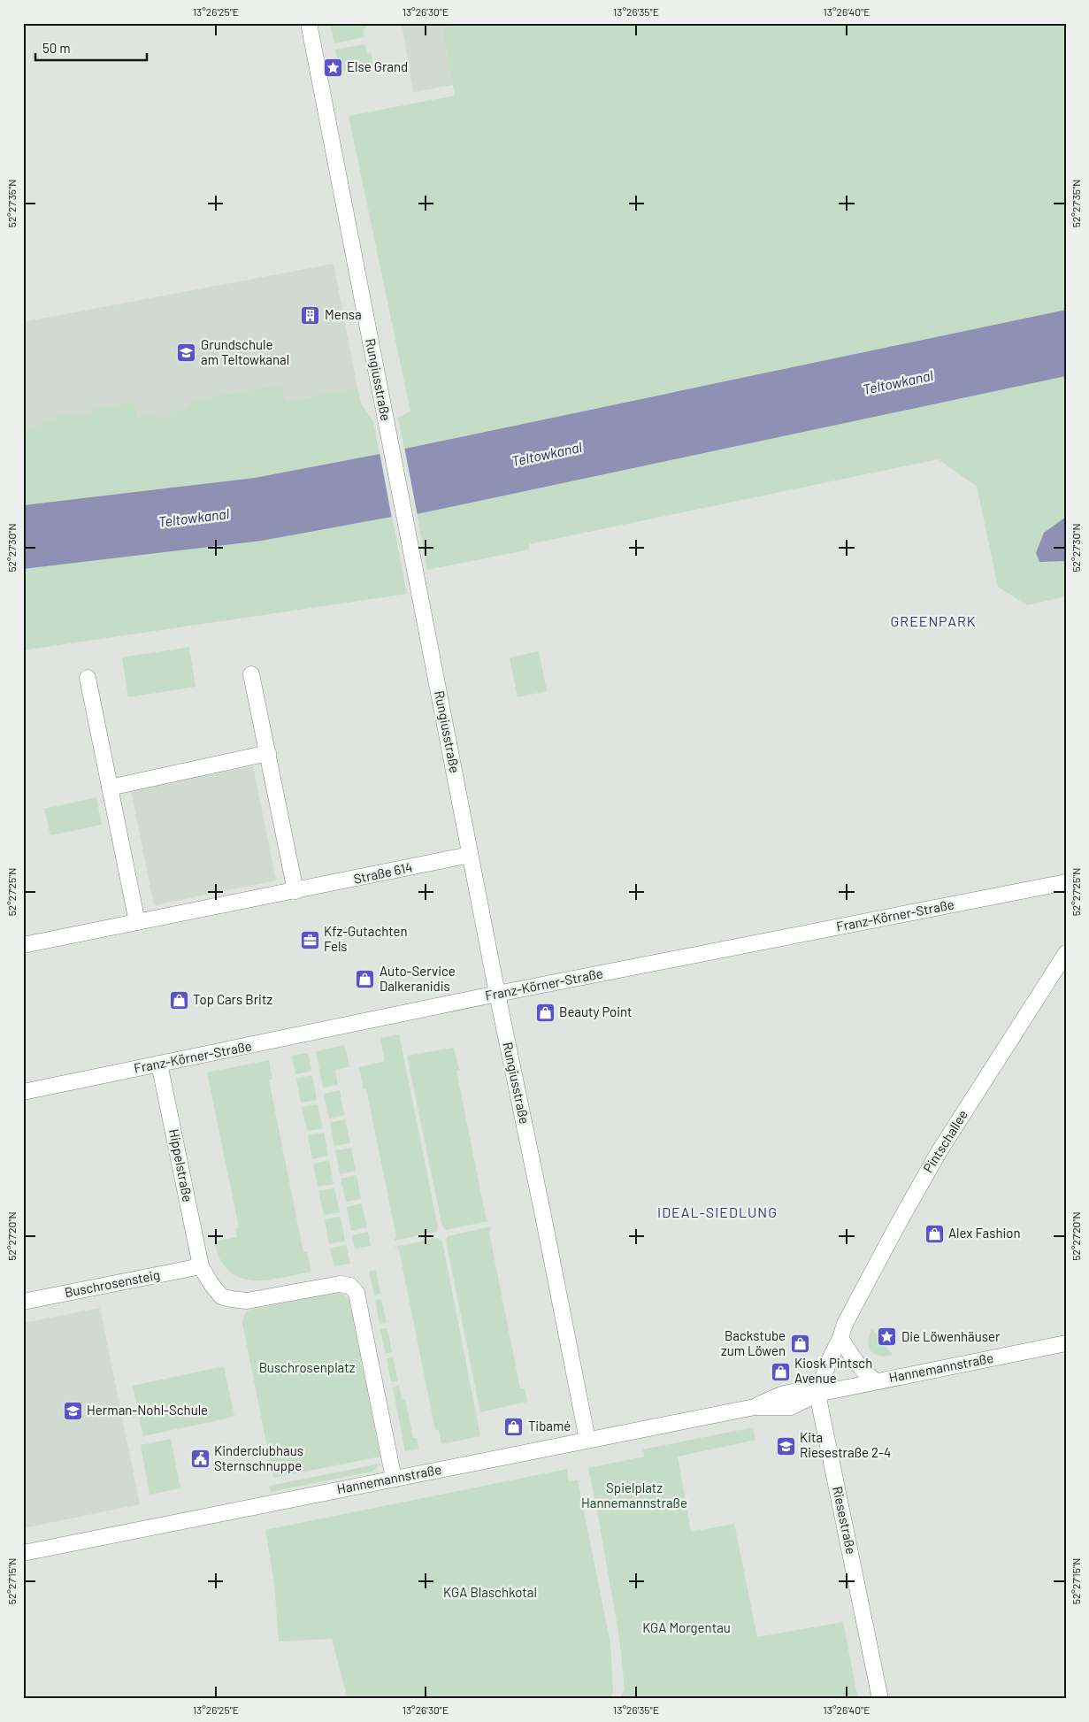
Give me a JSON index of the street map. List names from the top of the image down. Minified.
{"streets":{"street":["Rungiusstraße","Straße 614","Franz-Körner-Straße","Pintschallee","Hippelstraße","Buschrosensteig","Hannemannstraße","Riesestraße"]},"crossings":[["Rungiusstraße","Straße 614"],["Rungiusstraße","Franz-Körner-Straße"],["Rungiusstraße","Hannemannstraße"],["Franz-Körner-Straße","Hippelstraße"],["Pintschallee","Hannemannstraße"],["Pintschallee","Riesestraße"],["Hippelstraße","Buschrosensteig"],["Hannemannstraße","Riesestraße"]],"districts":["GREENPARK","IDEAL-SIEDLUNG"],"water":["Teltowkanal"],"parks":["Buschrosenplatz","Spielplatz Hannemannstraße","KGA Blaschkotal","KGA Morgentau"],"places":{"place":["Else Grand","Die Löwenhäuser"],"building":["Mensa"],"school or university":["Grundschule am Teltowkanal","Herman-Nohl-Schule","Kita Riesestraße 2-4"],"office":["Kfz-Gutachten Fels"],"shop":["Auto-Service Dalkeranidis","Top Cars Britz","Beauty Point","Alex Fashion","Backstube zum Löwen","Kiosk Pintsch Avenue","Tibamé"],"public building":["Kinderclubhaus Sternschnuppe"]},"scale_bar":"50 m","coordinates":["13°26'25\"E","13°26'30\"E","13°26'35\"E","13°26'40\"E","52°27'35\"N","52°27'30\"N","52°27'25\"N","52°27'20\"N","52°27'15\"N"]}
